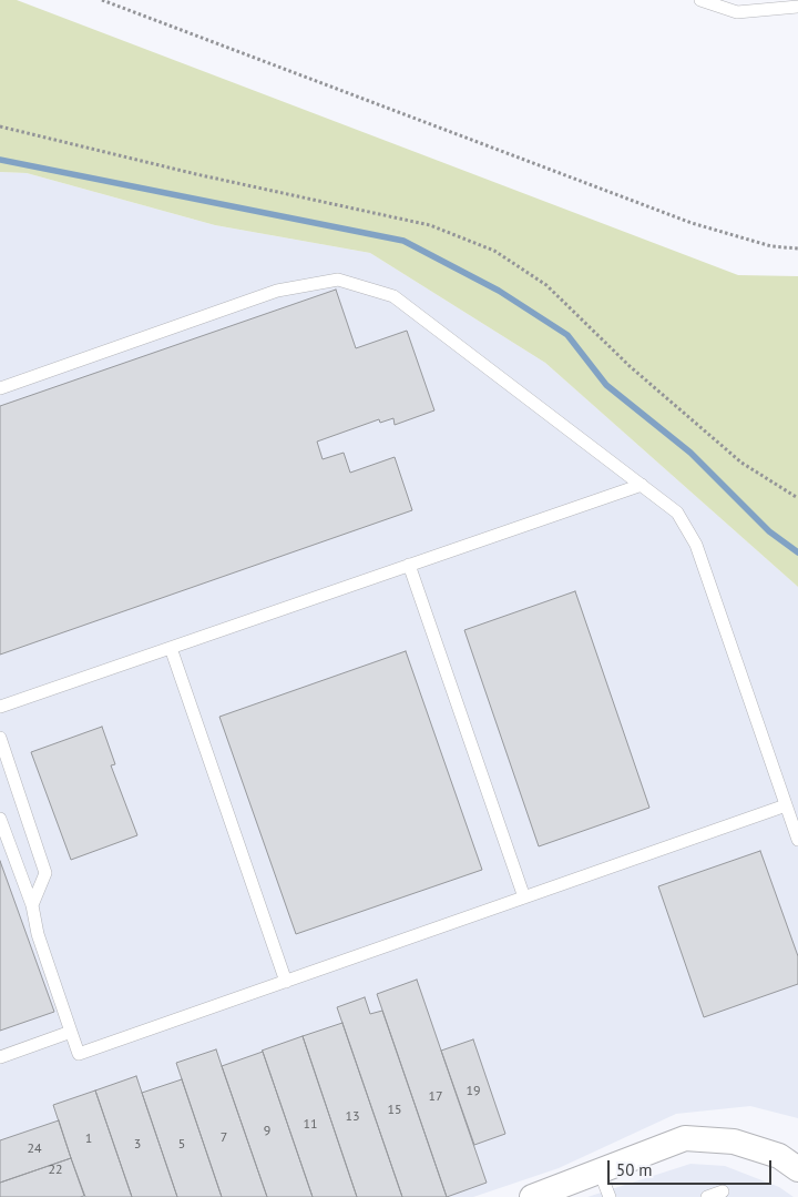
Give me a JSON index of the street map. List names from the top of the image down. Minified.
{"house_numbers":["19","17","15","13","11","9","7","1","3","5","24","22"],"scale_bar":"50 m"}
